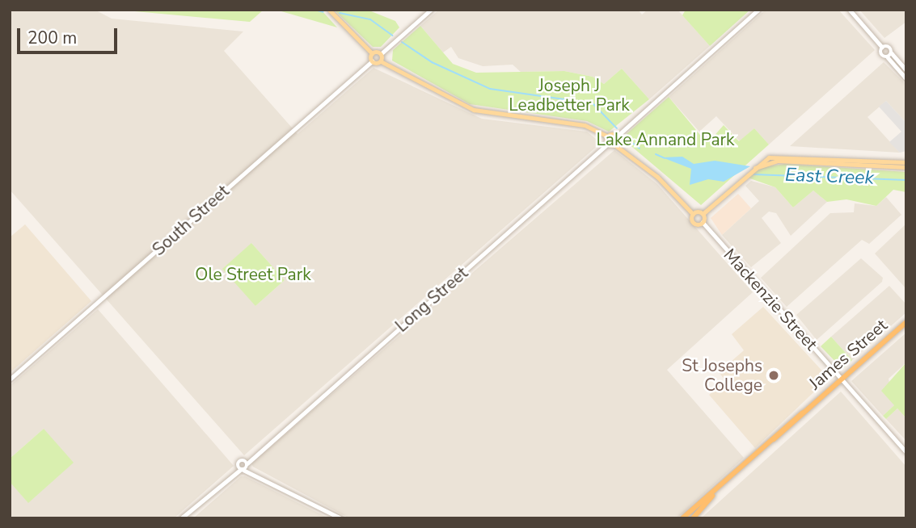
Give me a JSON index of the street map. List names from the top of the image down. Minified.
{"streets":{"highway":["James Street"],"street":["South Street","Long Street","Mackenzie Street"]},"crossings":[["Mackenzie Street","James Street"]],"water":["East Creek"],"parks":["Joseph J Leadbetter Park","Lake Annand Park","Ole Street Park"],"places":["St Josephs College"],"scale_bar":"200 m"}
